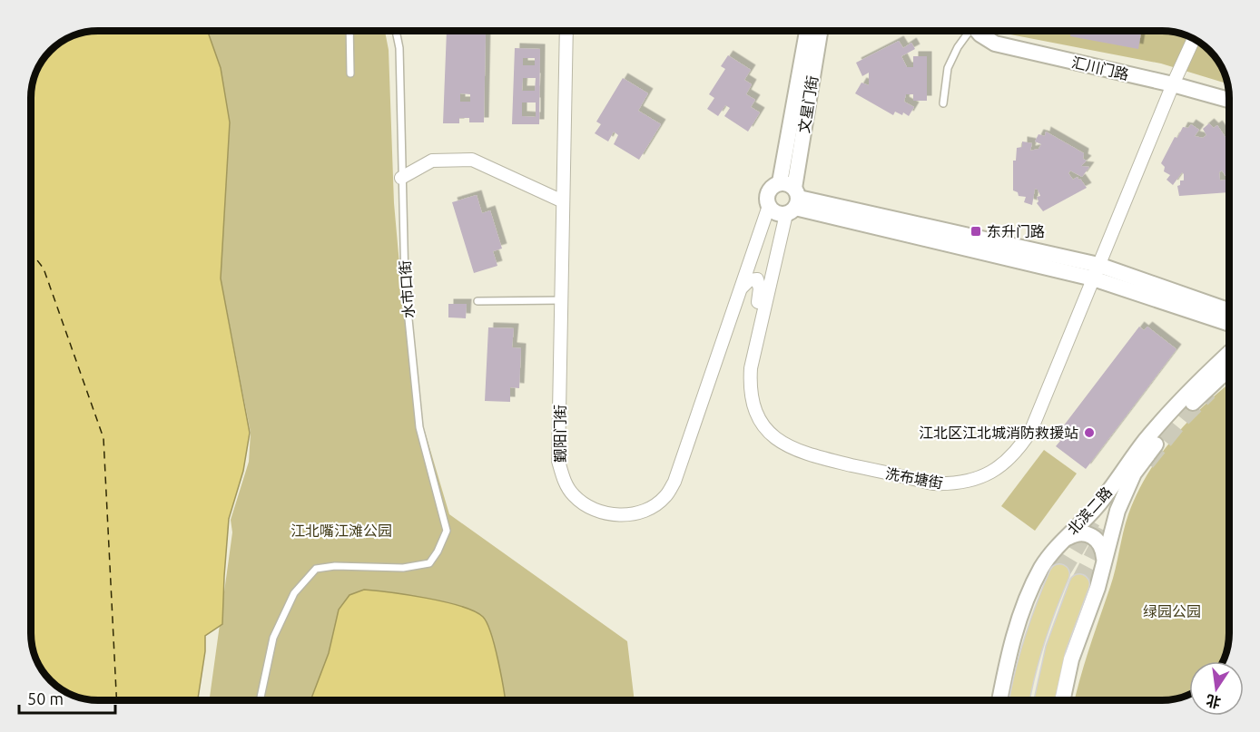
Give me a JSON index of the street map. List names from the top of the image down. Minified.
{"streets":{"street":["汇川门路","文星门街","觐阳门街","洗布塘街","北滨二路"],"lane":["水市口街"]},"crossings":[["汇川门路","洗布塘街"],["文星门街","洗布塘街"]],"parks":["江北嘴江滩公园","绿园公园"],"places":{"transit":["东升门路"],"other":["江北区江北城消防救援站"]},"scale_bar":"50 m","north":"bottom"}
